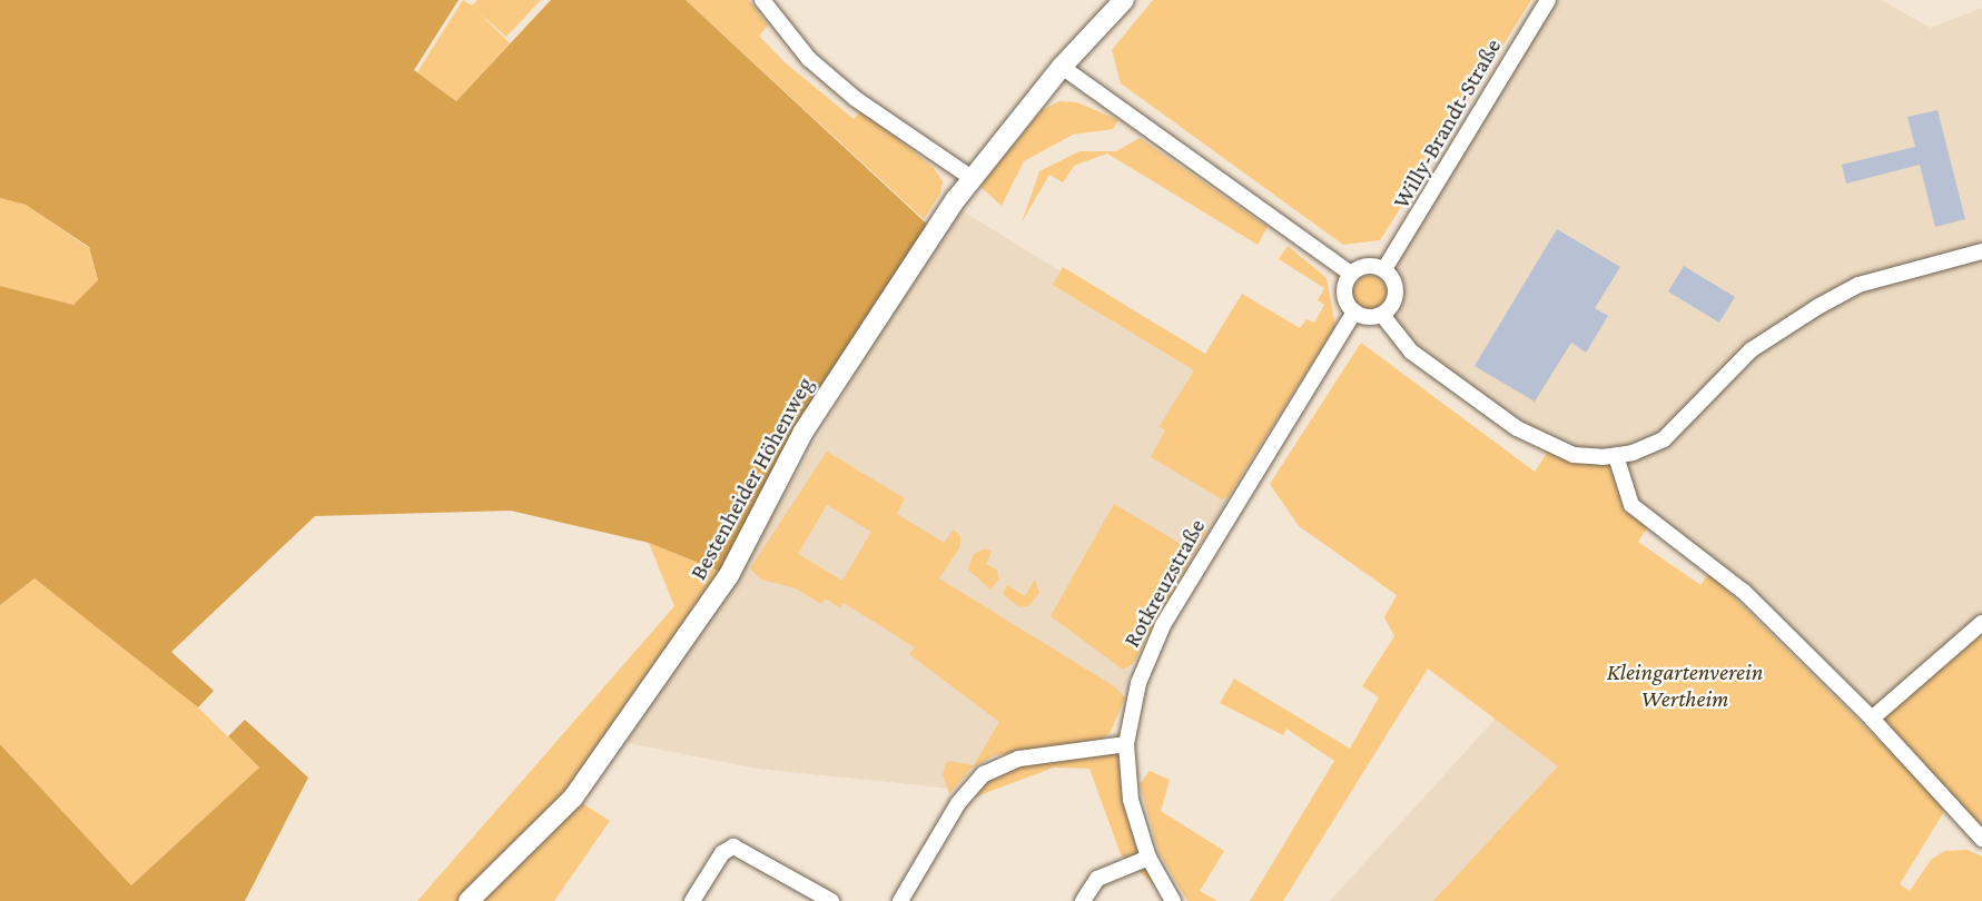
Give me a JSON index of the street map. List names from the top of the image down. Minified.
{"streets":{"street":["Willy-Brandt-Straße","Bestenheider Höhenweg","Rotkreuzstraße"]},"crossings":[["Willy-Brandt-Straße","Rotkreuzstraße"]],"parks":["Kleingartenverein Wertheim"]}
